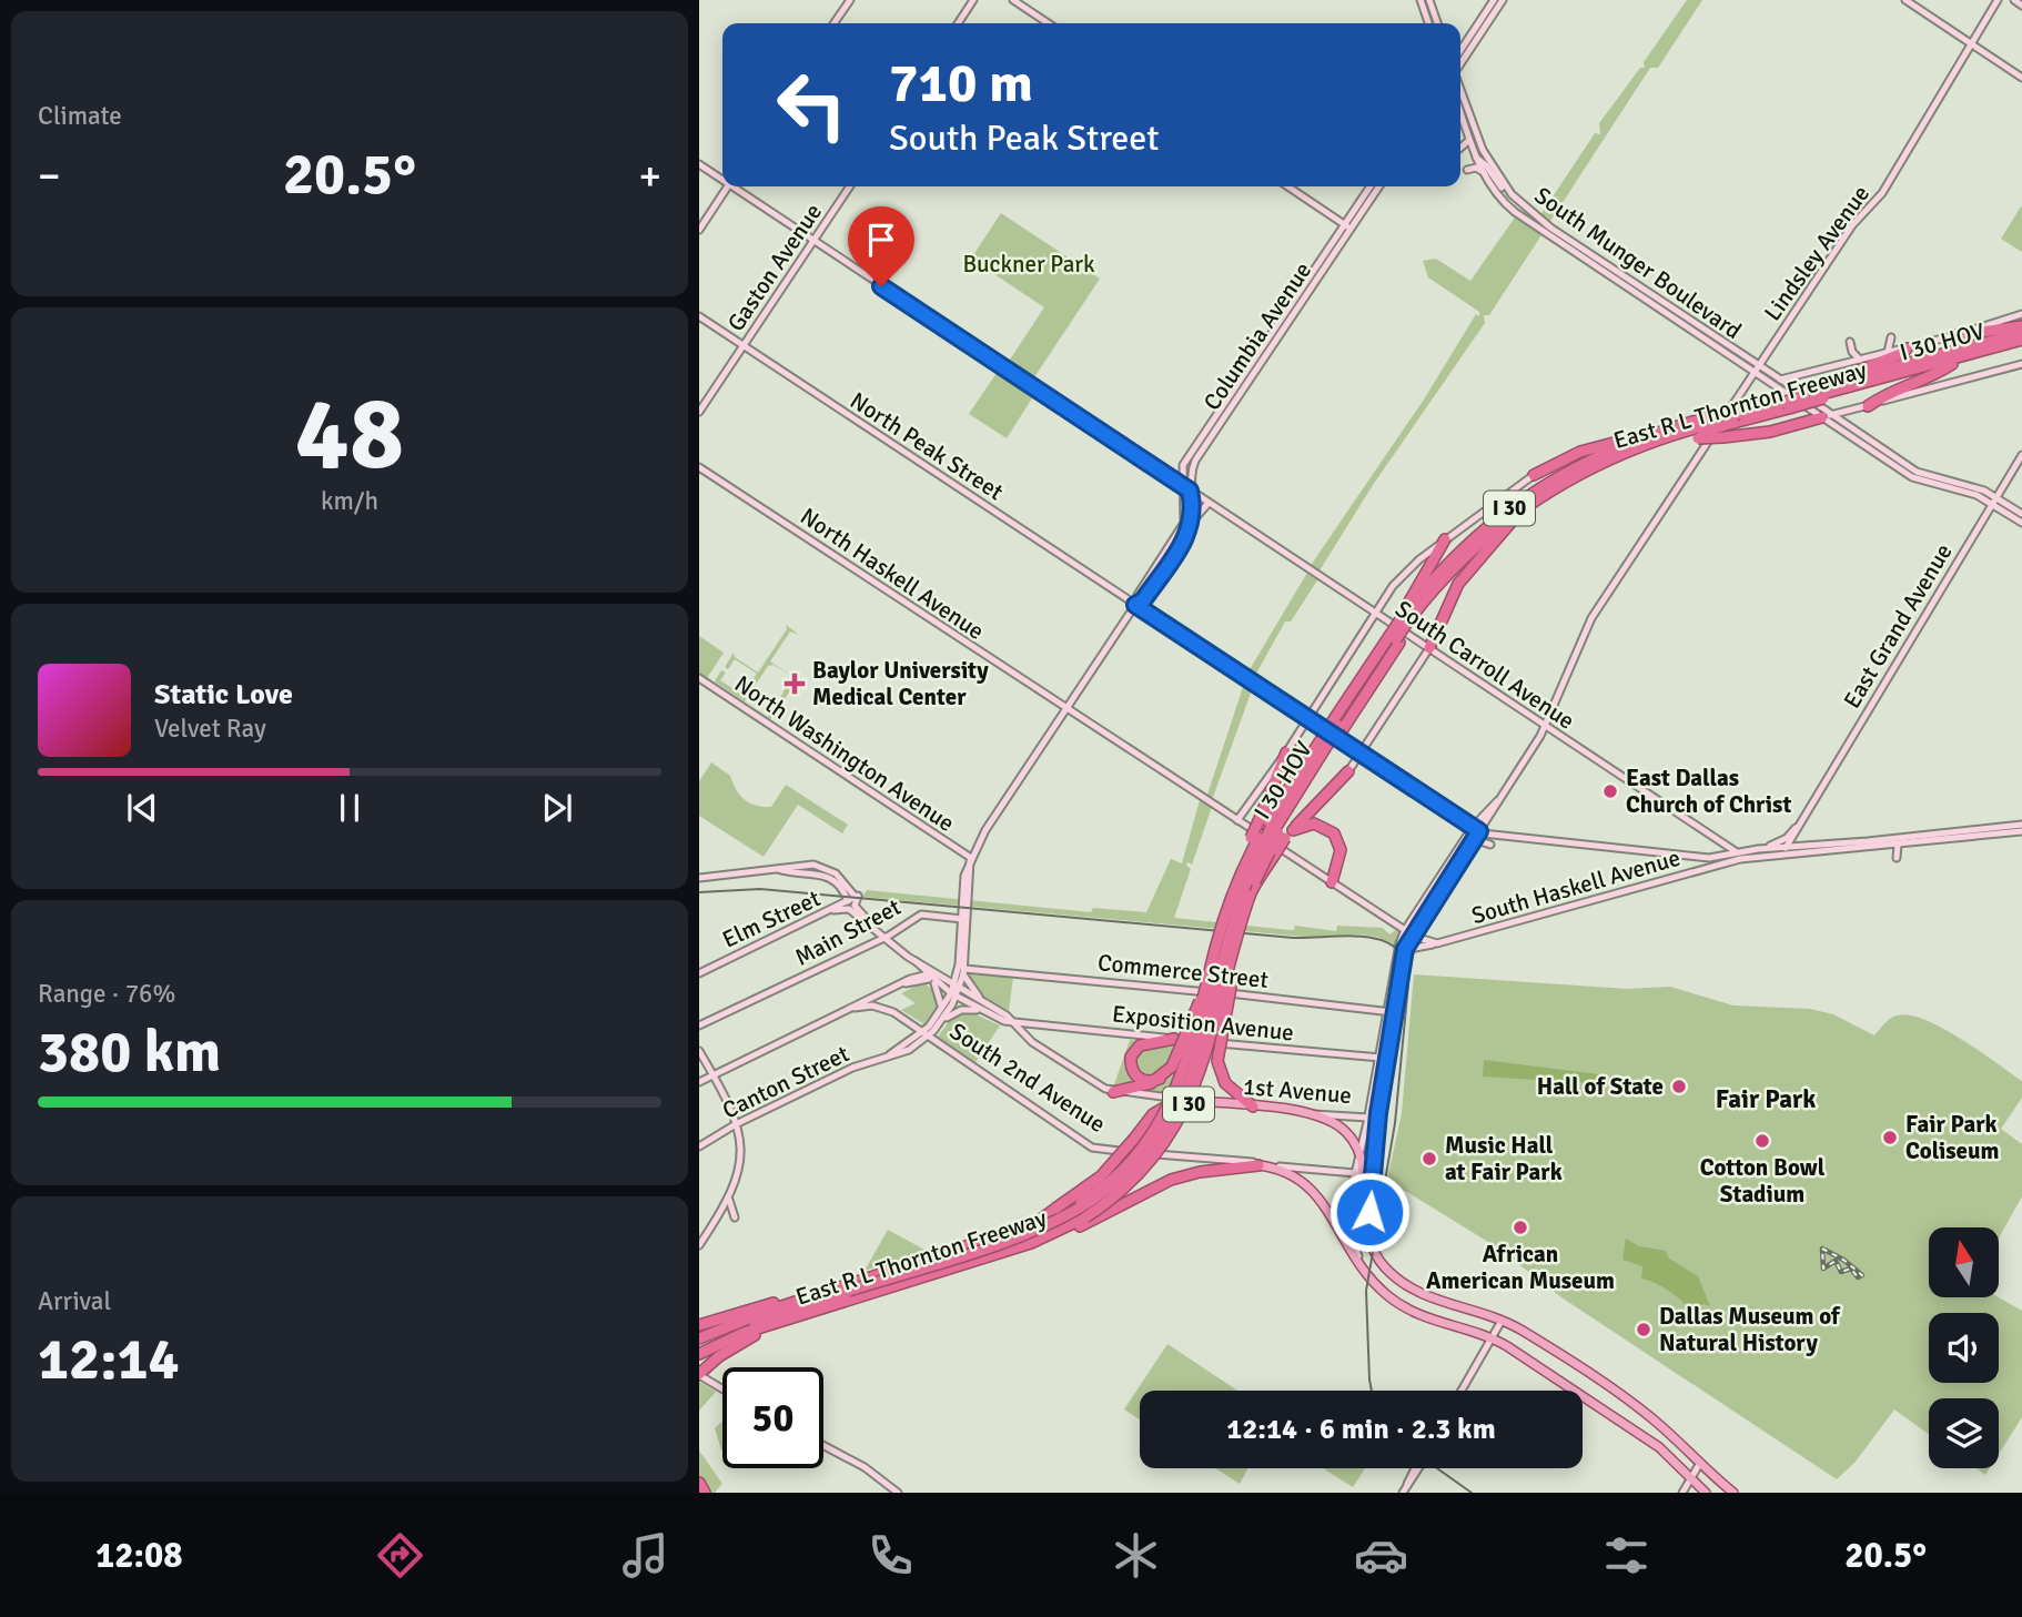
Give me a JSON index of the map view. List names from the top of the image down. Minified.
{"streets":{"highway":["I 30 HOV","East R L Thornton Freeway","I 30"],"main road":["Lindsley Avenue","South Munger Boulevard","Gaston Avenue","Columbia Avenue","North Peak Street","North Haskell Avenue","East Grand Avenue","South Carroll Avenue","North Washington Avenue","South Haskell Avenue","Elm Street","Main Street","Commerce Street","Exposition Avenue","South 2nd Avenue","Canton Street","1st Avenue"]},"crossings":[["Lindsley Avenue","South Munger Boulevard"],["Lindsley Avenue","North Peak Street"],["Lindsley Avenue","South Carroll Avenue"],["South Munger Boulevard","I 30 HOV"],["South Munger Boulevard","East R L Thornton Freeway"],["Gaston Avenue","North Peak Street"],["Gaston Avenue","South Carroll Avenue"],["Columbia Avenue","South Carroll Avenue"],["I 30 HOV","East R L Thornton Freeway"],["East Grand Avenue","South Haskell Avenue"],["South Carroll Avenue","South Haskell Avenue"],["Main Street","Exposition Avenue"],["Main Street","Canton Street"],["Commerce Street","Canton Street"],["Exposition Avenue","Canton Street"],["Exposition Avenue","1st Avenue"],["South 2nd Avenue","Canton Street"]],"districts":["Fair Park"],"parks":["Buckner Park"],"places":{"health":["Baylor University Medical Center"],"other":["East Dallas Church of Christ","Hall of State","Fair Park Coliseum","Cotton Bowl Stadium","Music Hall at Fair Park","African American Museum","Dallas Museum of Natural History"]},"north":"top","page":{"tile":["Climate",["48","km/h"],["Range · 76%","380 km"],["Arrival","12:14"]],"turn":["710 m","South Peak Street"],"heat":["−","20.5°","+"],"song":["Static Love","Velvet Ray"],"limit":"50","trip":"12:14 · 6 min · 2.3 km","tabs":["12:08","20.5°"]}}
